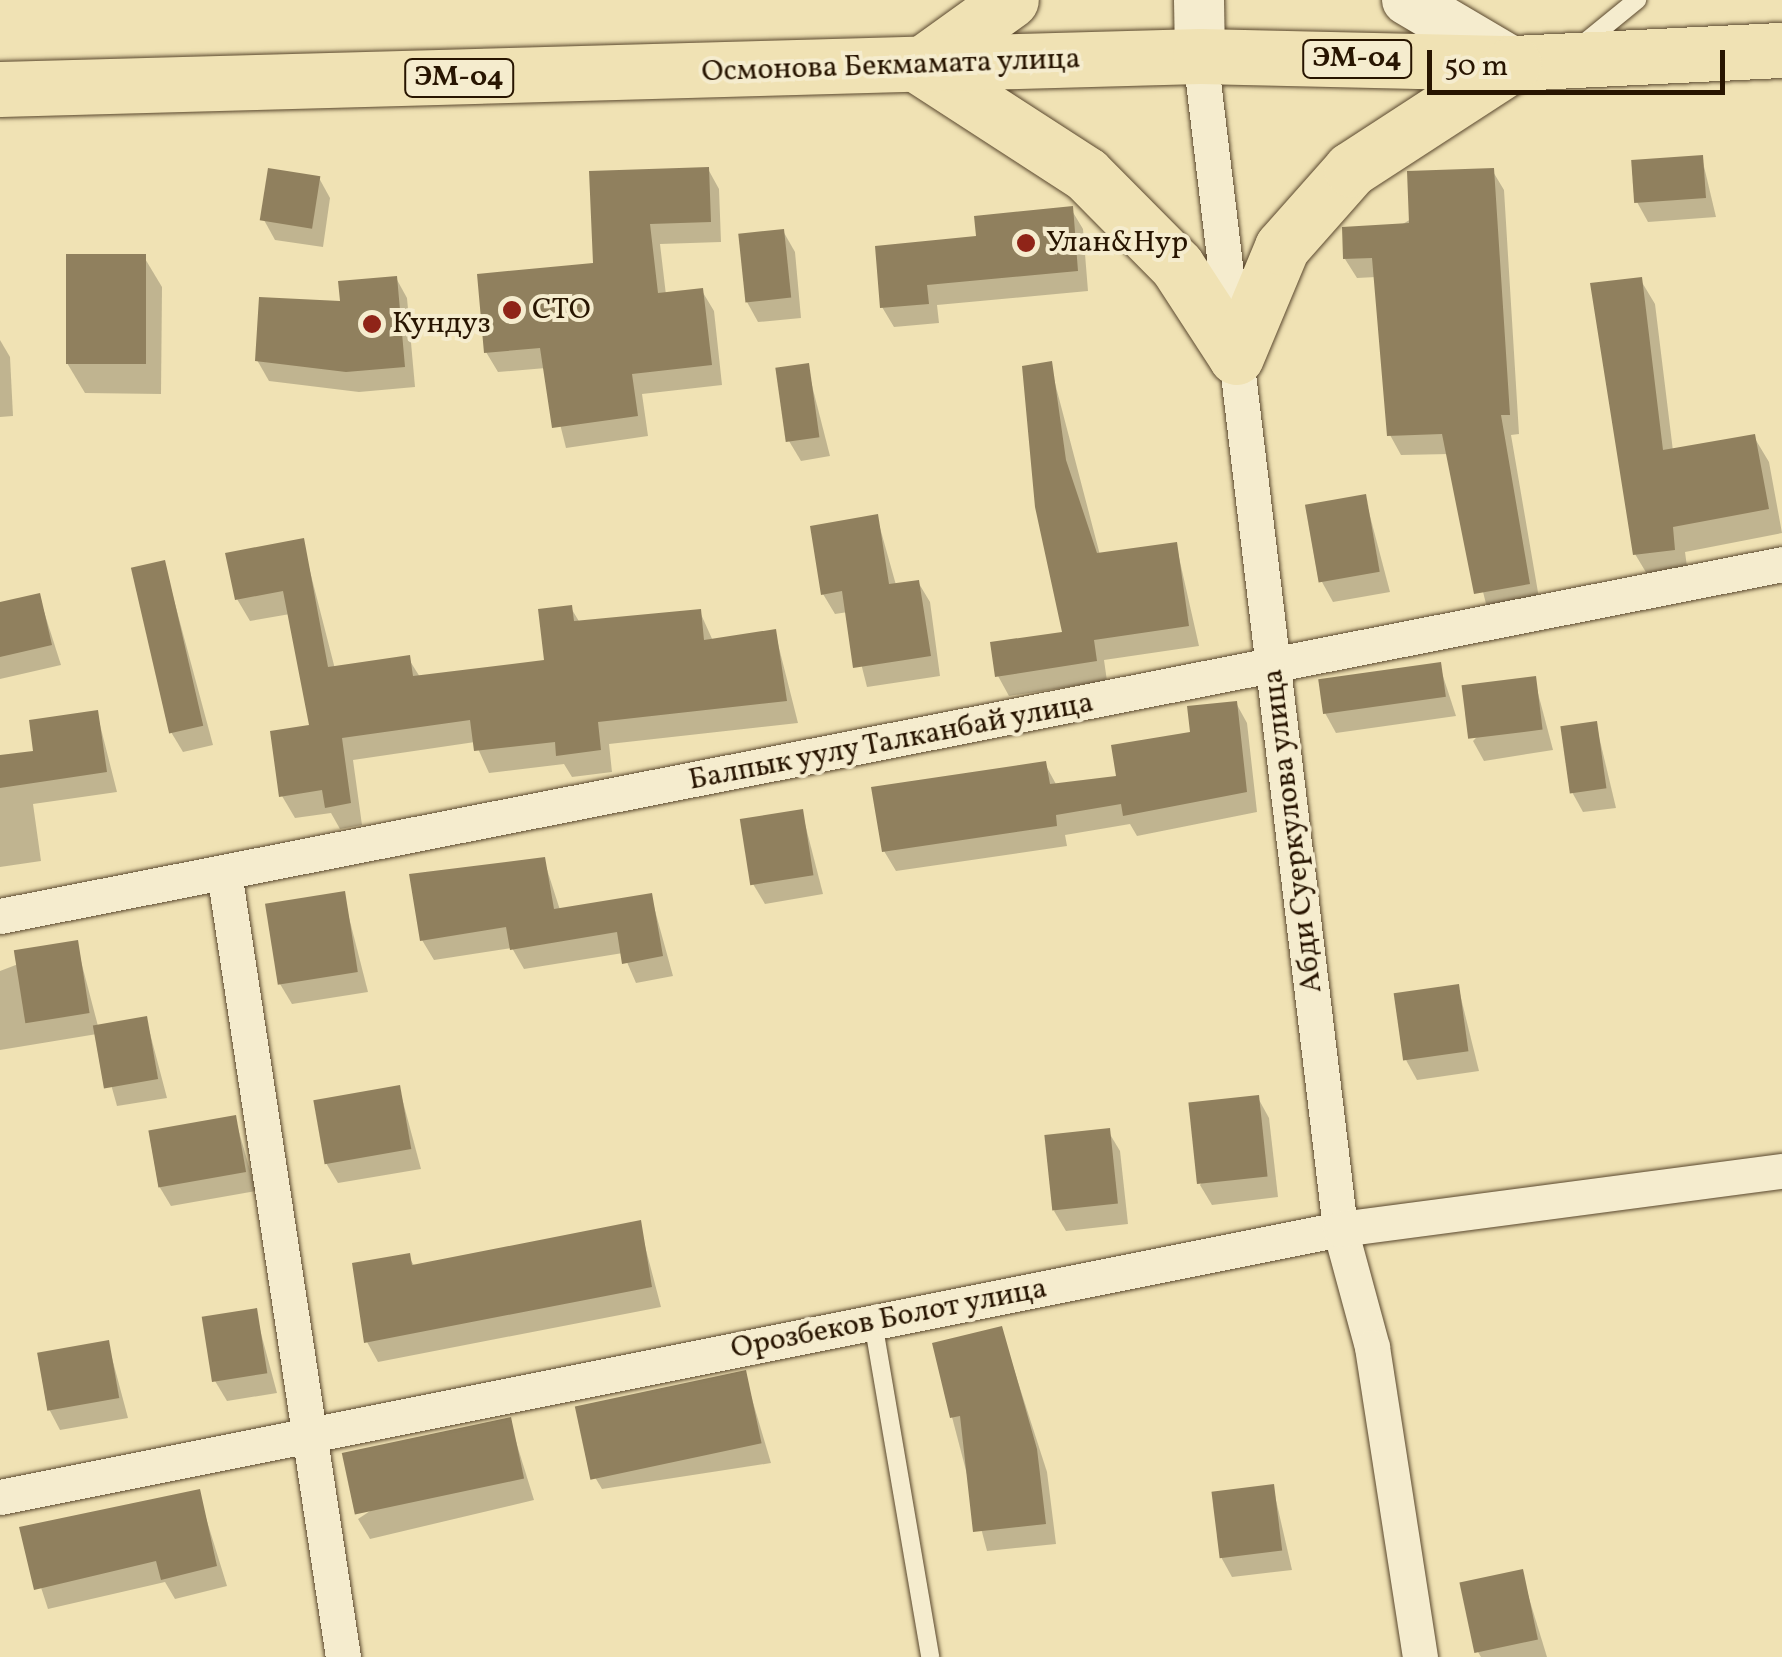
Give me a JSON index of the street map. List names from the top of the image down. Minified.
{"streets":{"highway":["ЭМ-04","Осмонова Бекмамата улица"],"street":["Балпык уулу Талканбай улица","Абди Суеркулова улица","Орозбеков Болот улица"]},"crossings":[["Осмонова Бекмамата улица","Абди Суеркулова улица"],["Балпык уулу Талканбай улица","Абди Суеркулова улица"],["Абди Суеркулова улица","Орозбеков Болот улица"]],"places":["Улан&Нур","СТО","Кундуз"],"scale_bar":"50 m"}
